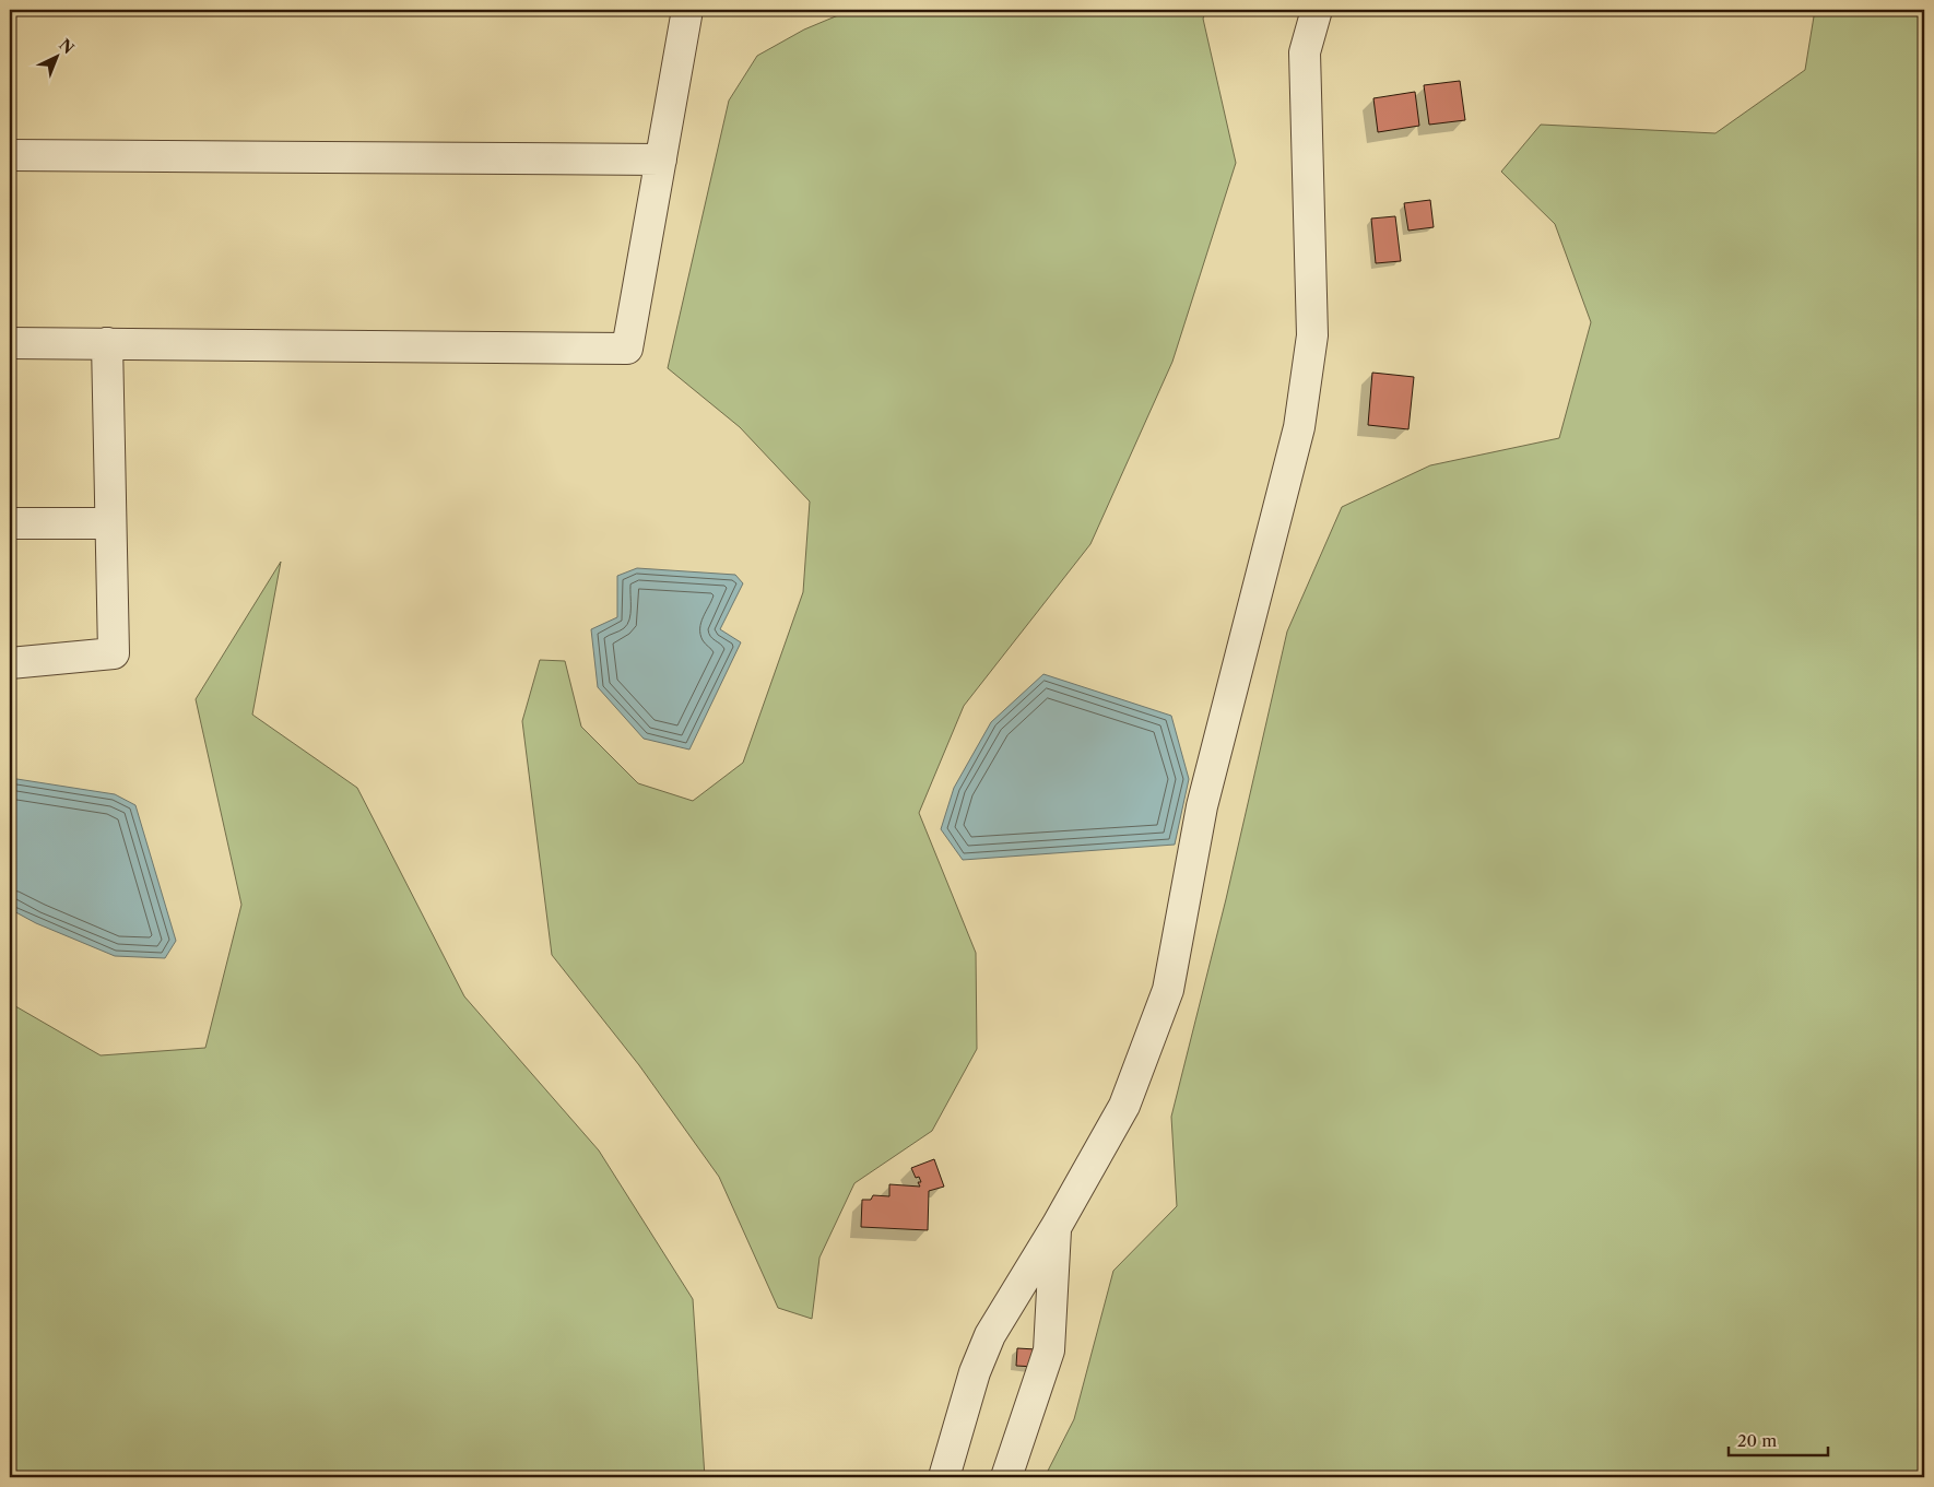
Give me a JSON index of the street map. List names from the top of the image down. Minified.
{"scale_bar":"20 m","north":"top right"}
